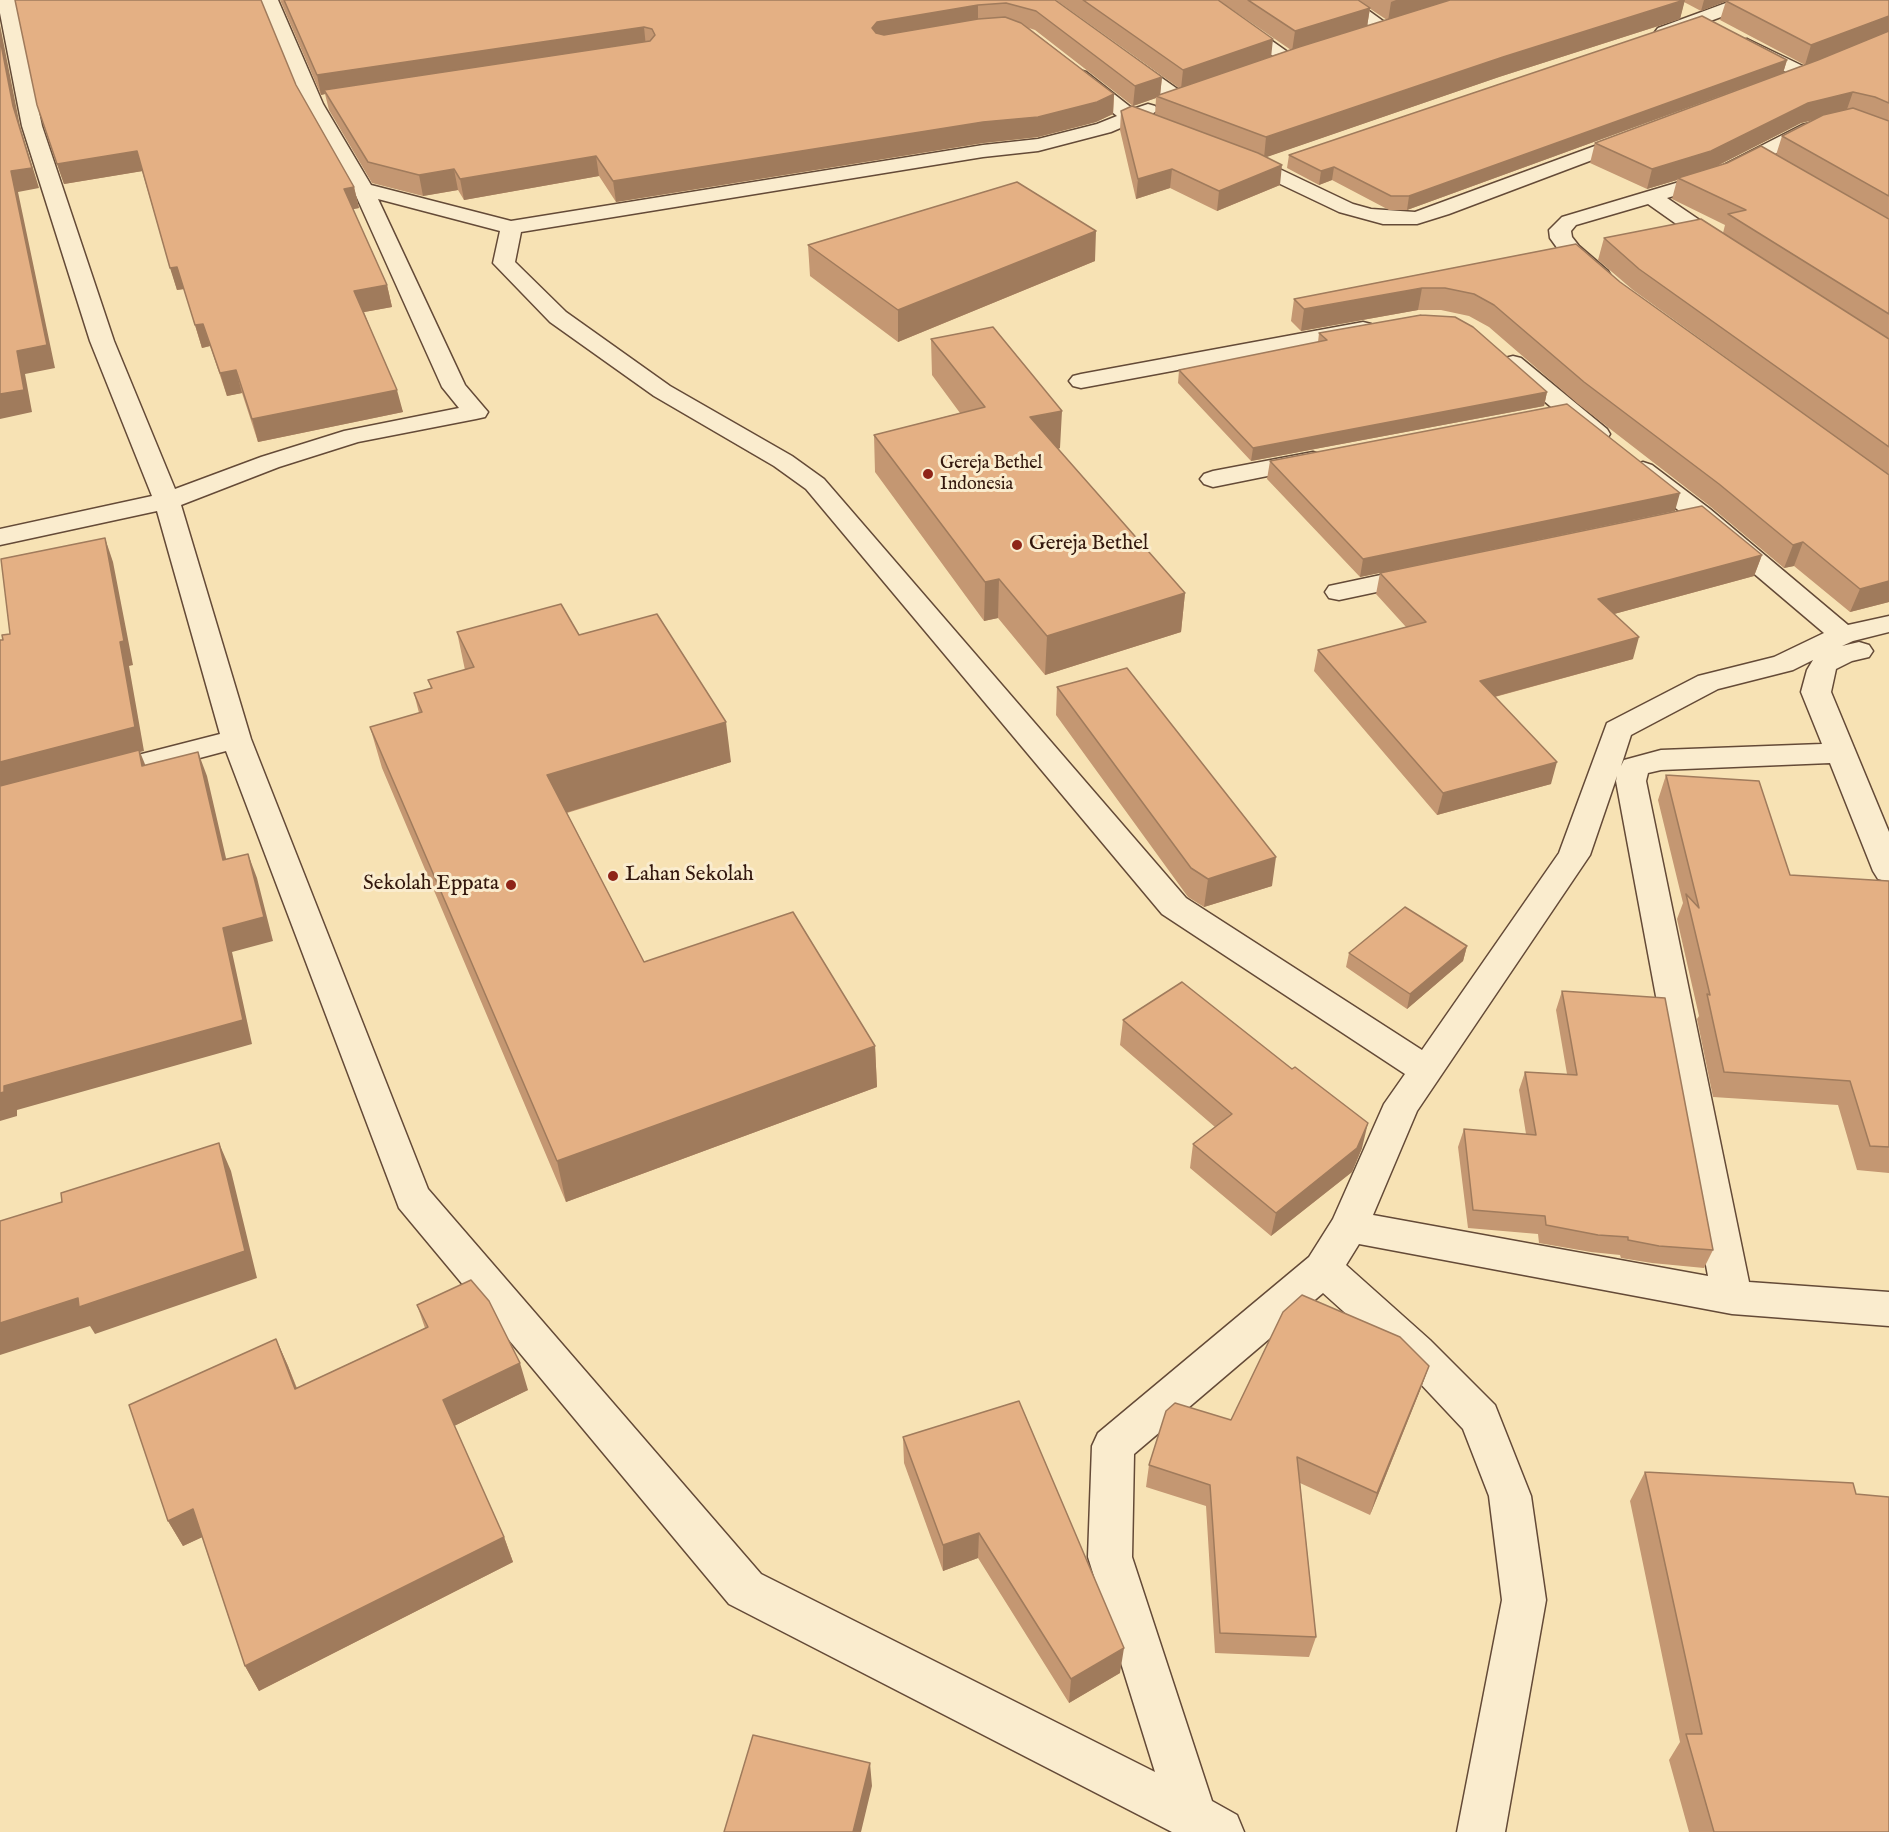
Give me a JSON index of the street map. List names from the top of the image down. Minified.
{"places":["Gereja Bethel Indonesia","Gereja Bethel","Lahan Sekolah","Sekolah Eppata"]}
